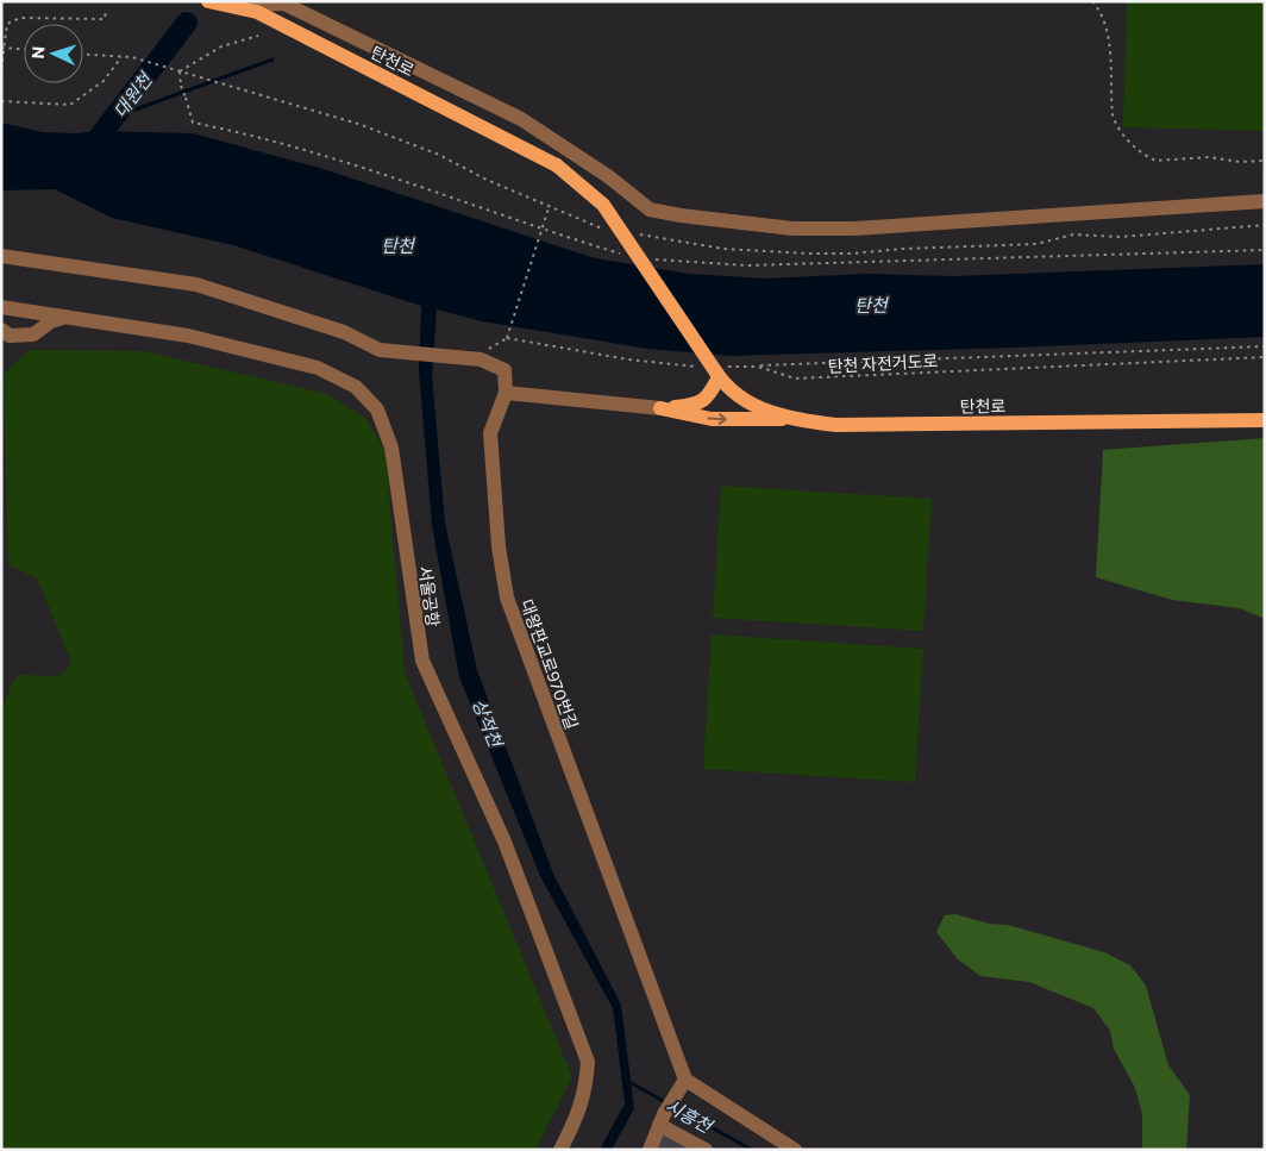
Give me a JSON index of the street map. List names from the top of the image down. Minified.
{"streets":{"main road":["탄천로"],"street":["서울공항","대왕판교로970번길"],"path":["탄천 자전거도로"]},"crossings":[["탄천로","탄천 자전거도로"]],"water":["대원천","탄천","상적천","시흥천"],"north":"left"}
